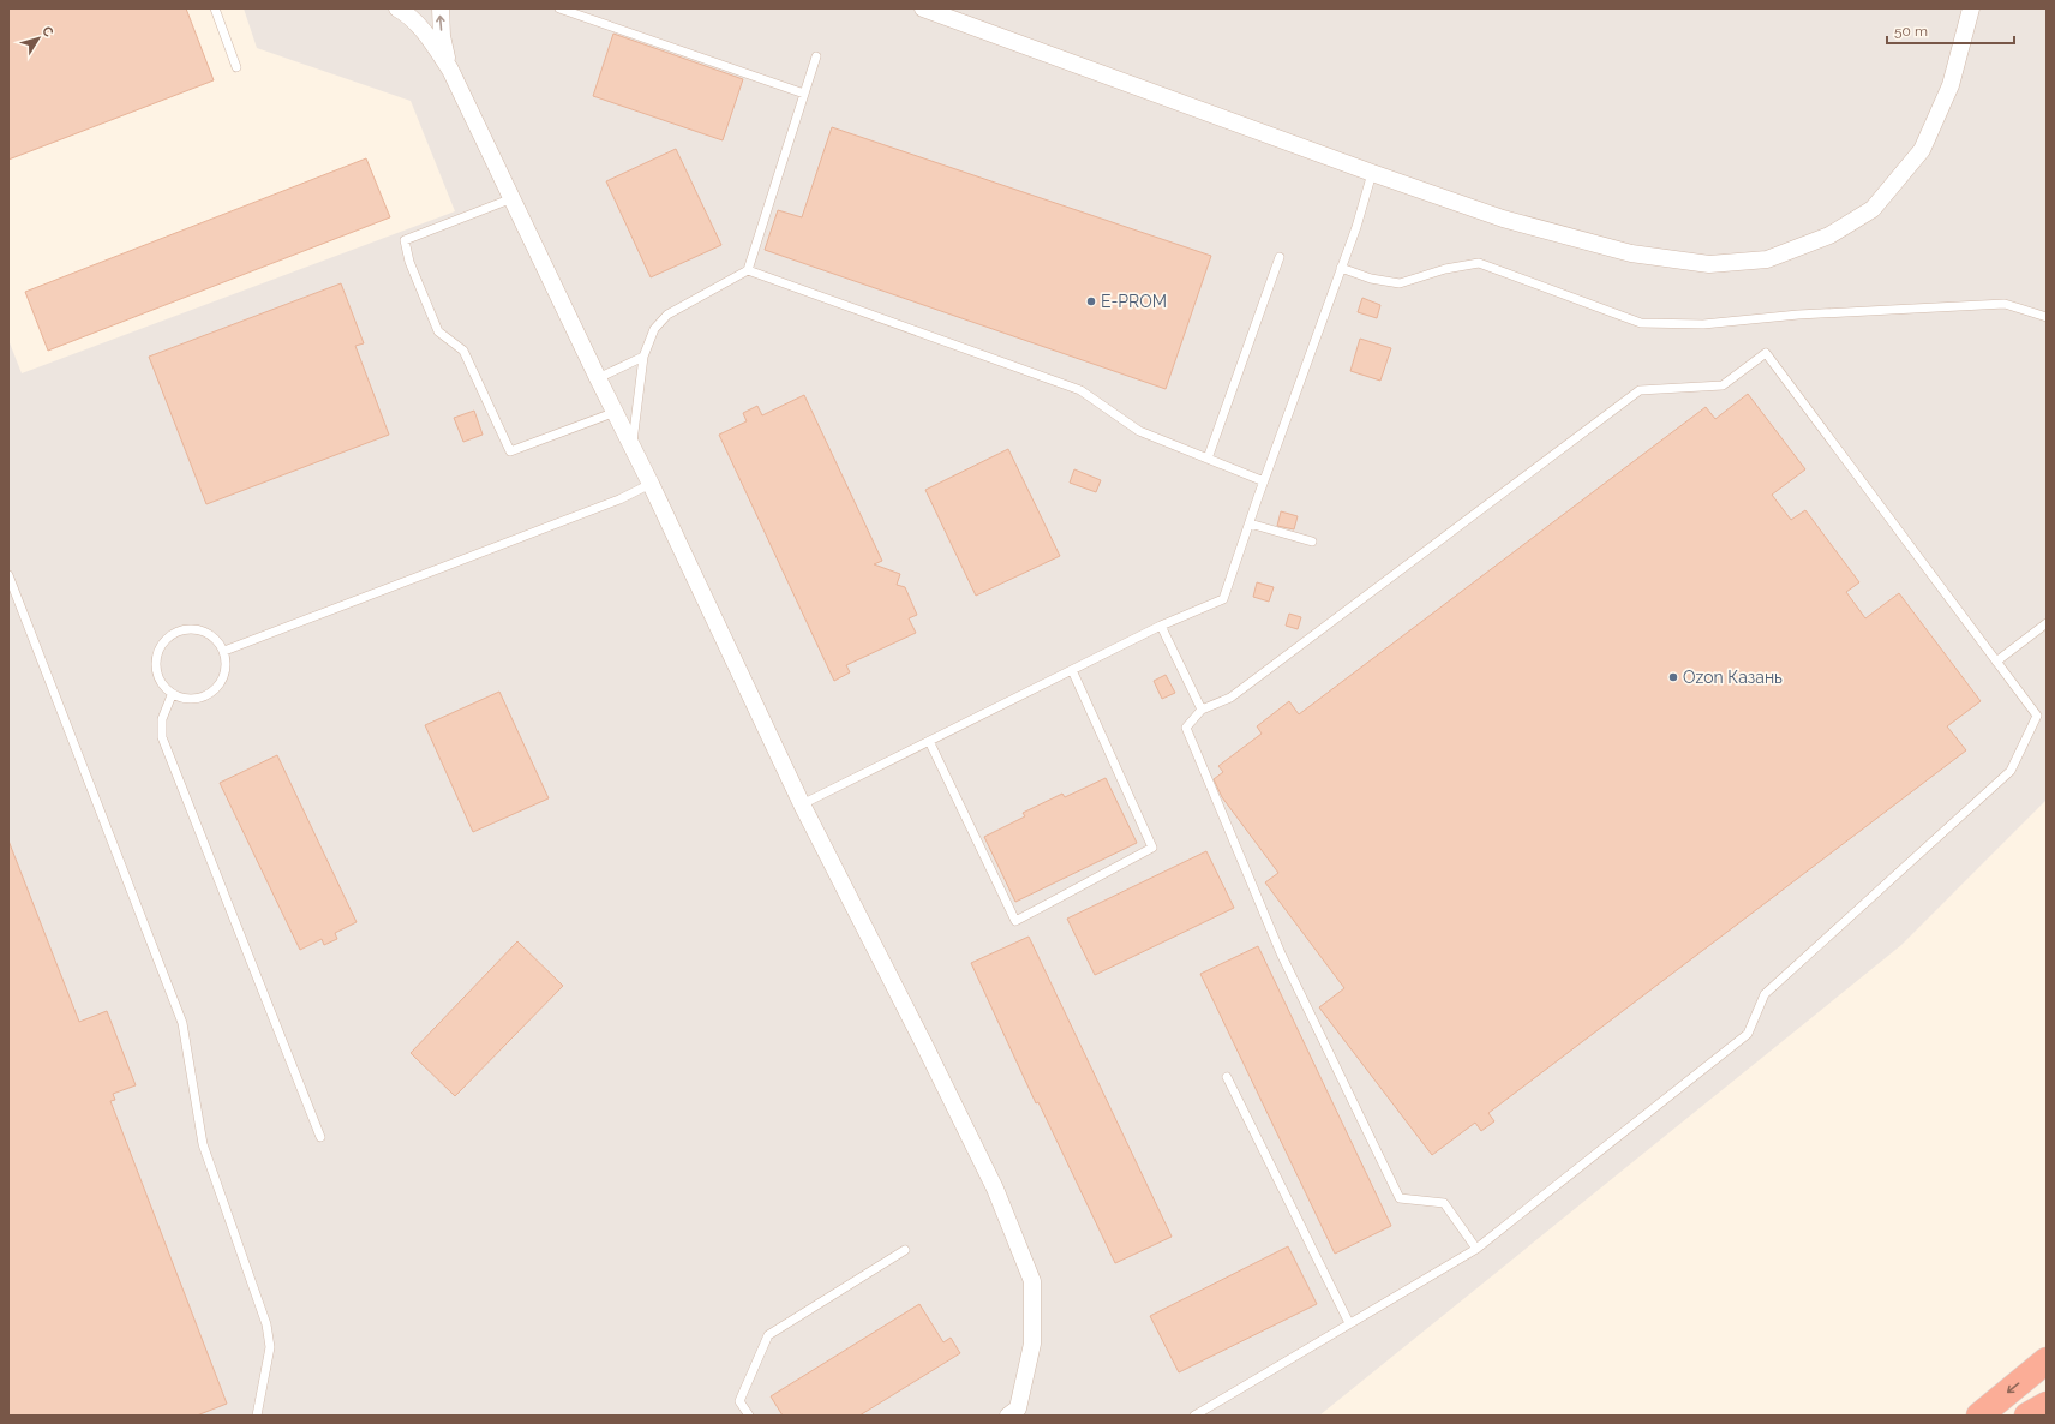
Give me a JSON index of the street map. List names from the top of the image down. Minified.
{"places":["E-PROM","Ozon Казань"],"scale_bar":"50 m","north":"top right"}
